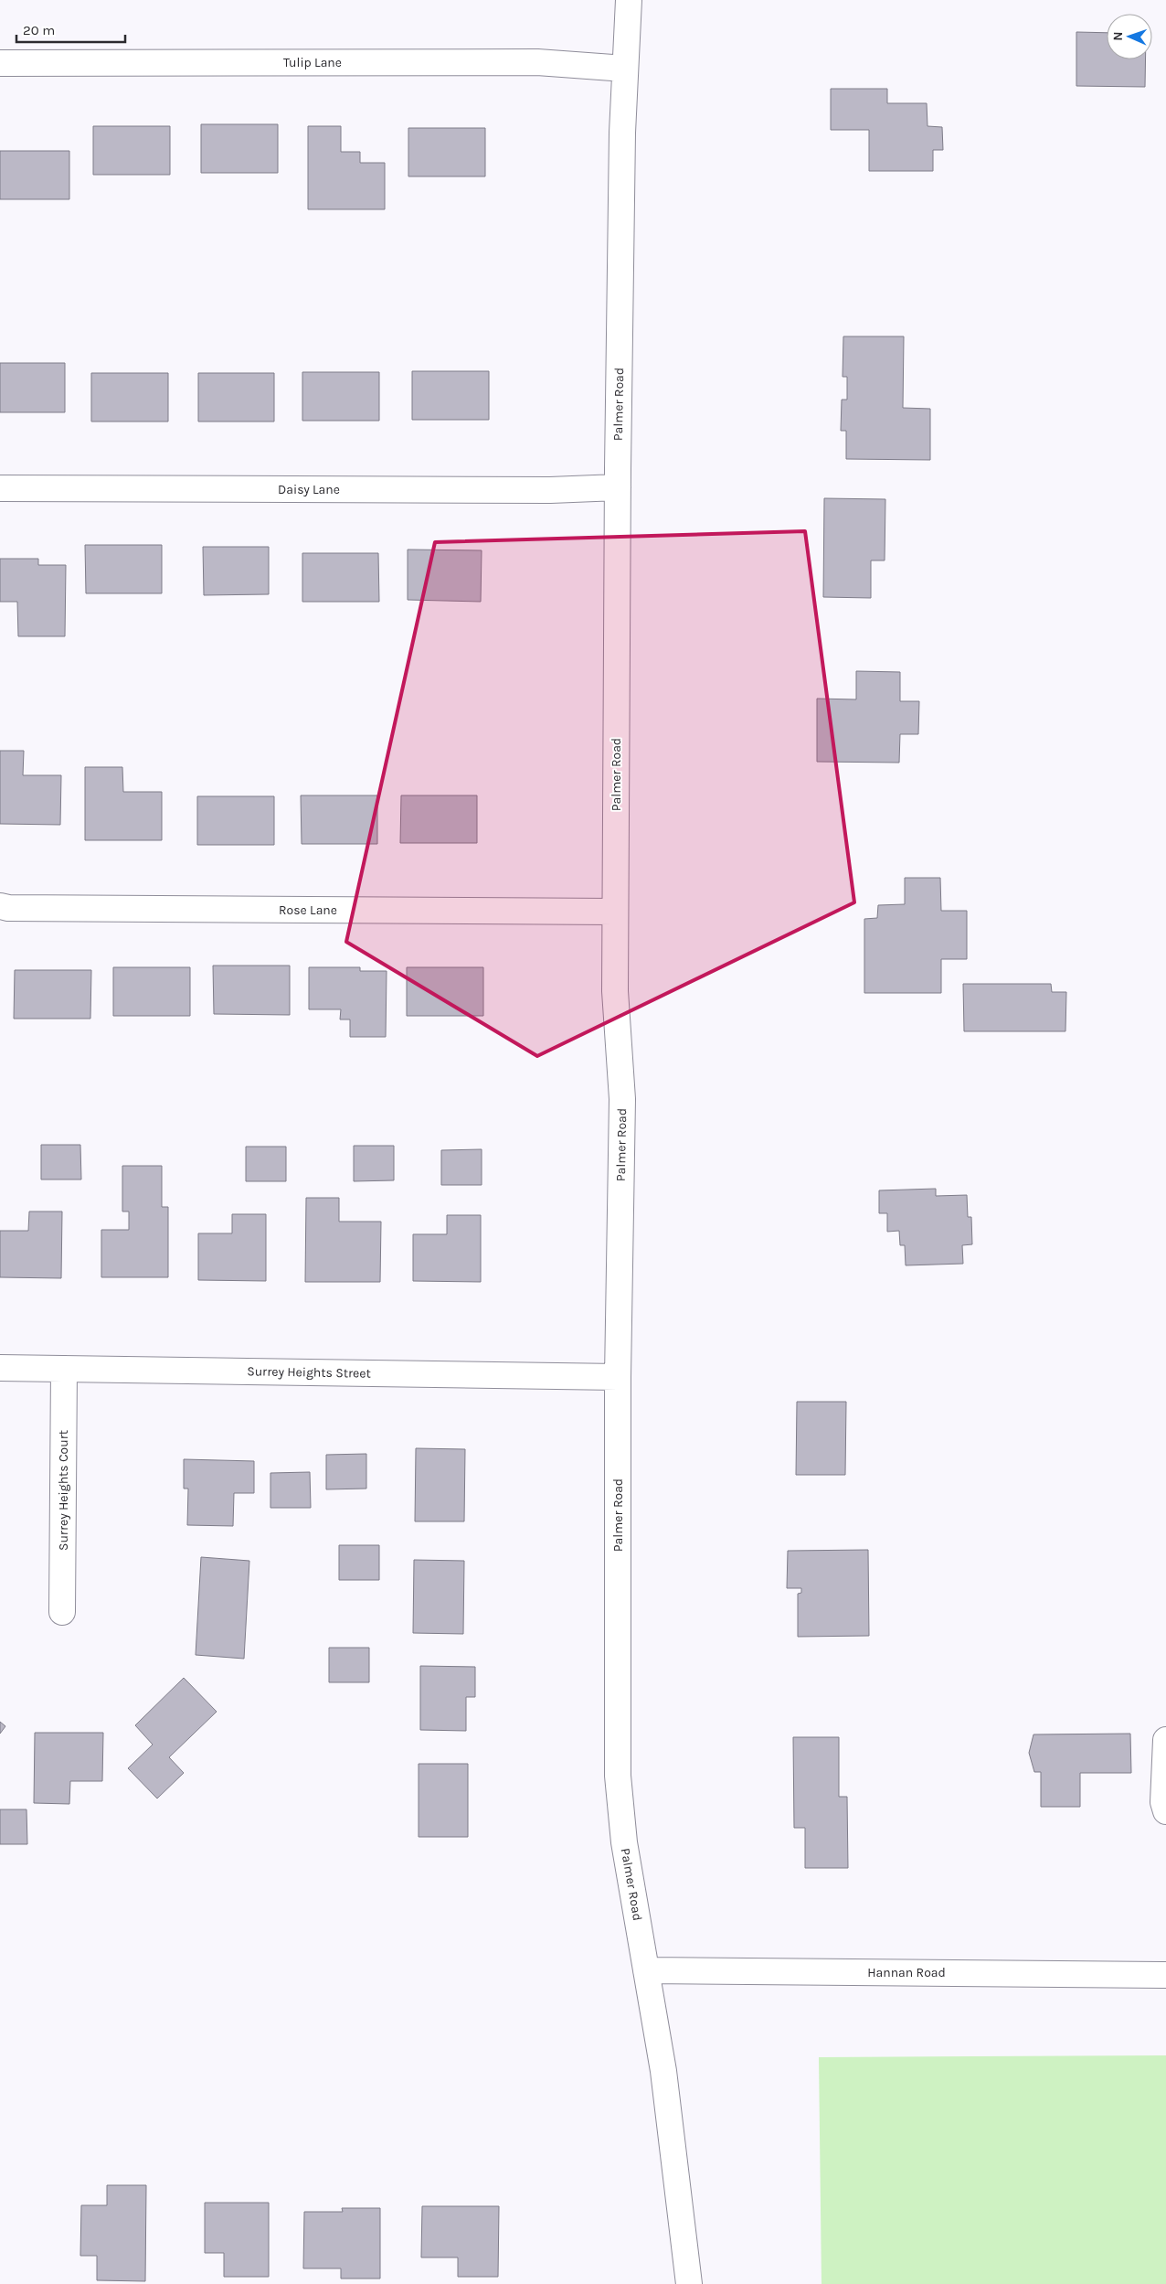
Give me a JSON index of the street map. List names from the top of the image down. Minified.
{"streets":{"street":["Tulip Lane","Palmer Road","Daisy Lane","Rose Lane","Surrey Heights Street","Surrey Heights Court","Hannan Road"]},"crossings":[["Tulip Lane","Palmer Road"],["Palmer Road","Daisy Lane"],["Palmer Road","Rose Lane"],["Palmer Road","Surrey Heights Street"],["Palmer Road","Hannan Road"],["Surrey Heights Street","Surrey Heights Court"]],"scale_bar":"20 m","north":"left"}
